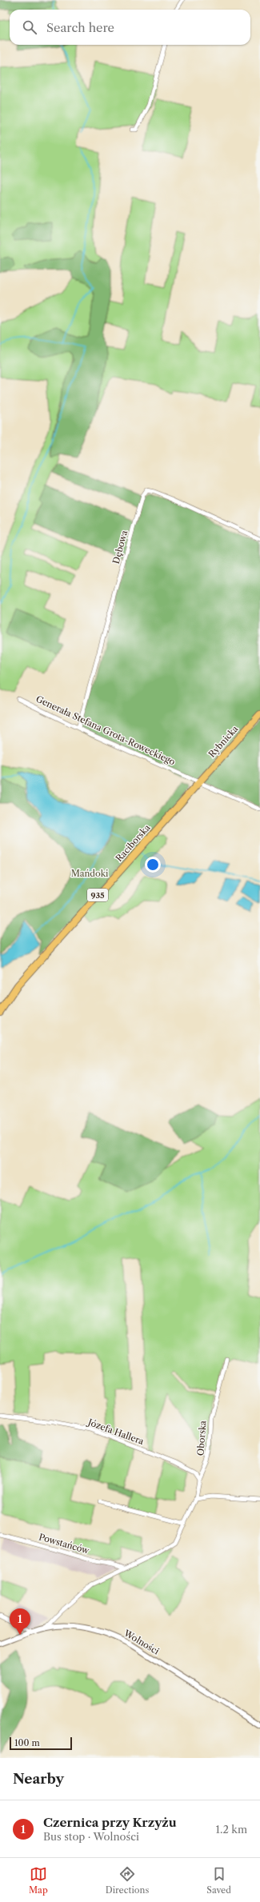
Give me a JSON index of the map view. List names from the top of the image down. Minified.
{"streets":{"main road":["Rybnicka","Raciborska","935"],"street":["Dębowa","Generała Stefana Grota-Roweckiego","Józefa Hallera","Oborska","Powstańców","Wolności"]},"crossings":[["Dębowa","Generała Stefana Grota-Roweckiego"],["Generała Stefana Grota-Roweckiego","Rybnicka"],["Generała Stefana Grota-Roweckiego","Raciborska"],["Rybnicka","Raciborska"],["Józefa Hallera","Oborska"]],"parks":["Mańdoki"],"scale_bar":"100 m","page":{"search":"Search here","pins":"1","scale":"100 m","heading":"Nearby","list":[{"mark":"1","name":"Czernica przy Krzyżu","note":"Bus stop · Wolności","value":"1.2 km"}],"nav":["Map","Directions","Saved"]}}
